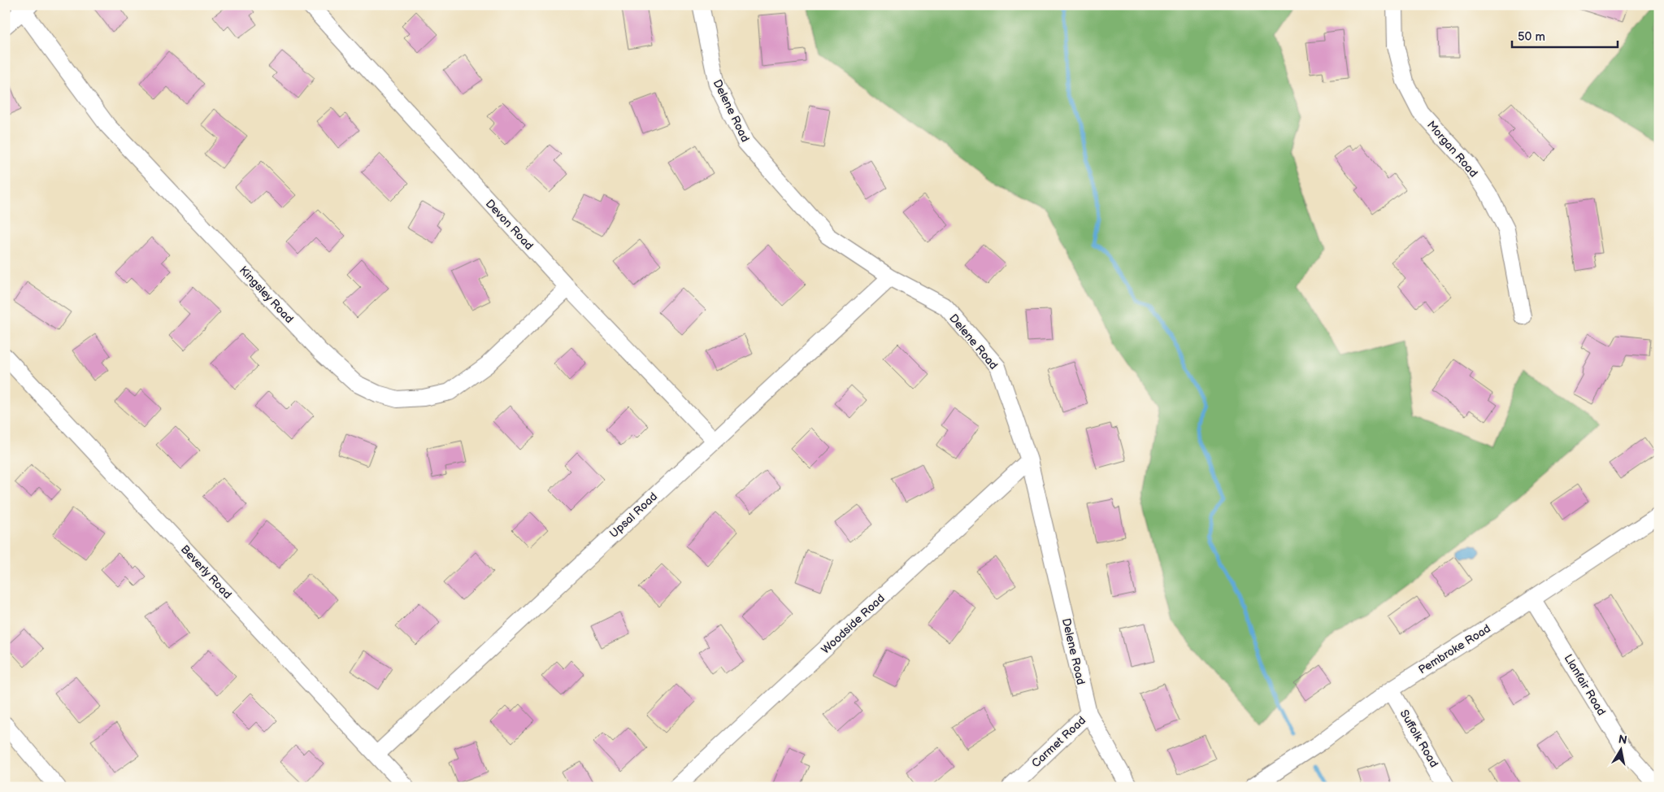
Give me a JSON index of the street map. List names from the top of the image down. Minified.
{"streets":{"street":["Delene Road","Morgan Road","Devon Road","Kingsley Road","Upsal Road","Beverly Road","Woodside Road","Pembroke Road","Llanfair Road","Suffolk Road","Carmet Road"]},"crossings":[["Delene Road","Upsal Road"],["Delene Road","Woodside Road"],["Delene Road","Carmet Road"],["Devon Road","Kingsley Road"],["Devon Road","Upsal Road"],["Upsal Road","Beverly Road"],["Pembroke Road","Llanfair Road"],["Pembroke Road","Suffolk Road"]],"scale_bar":"50 m","north":"top"}
